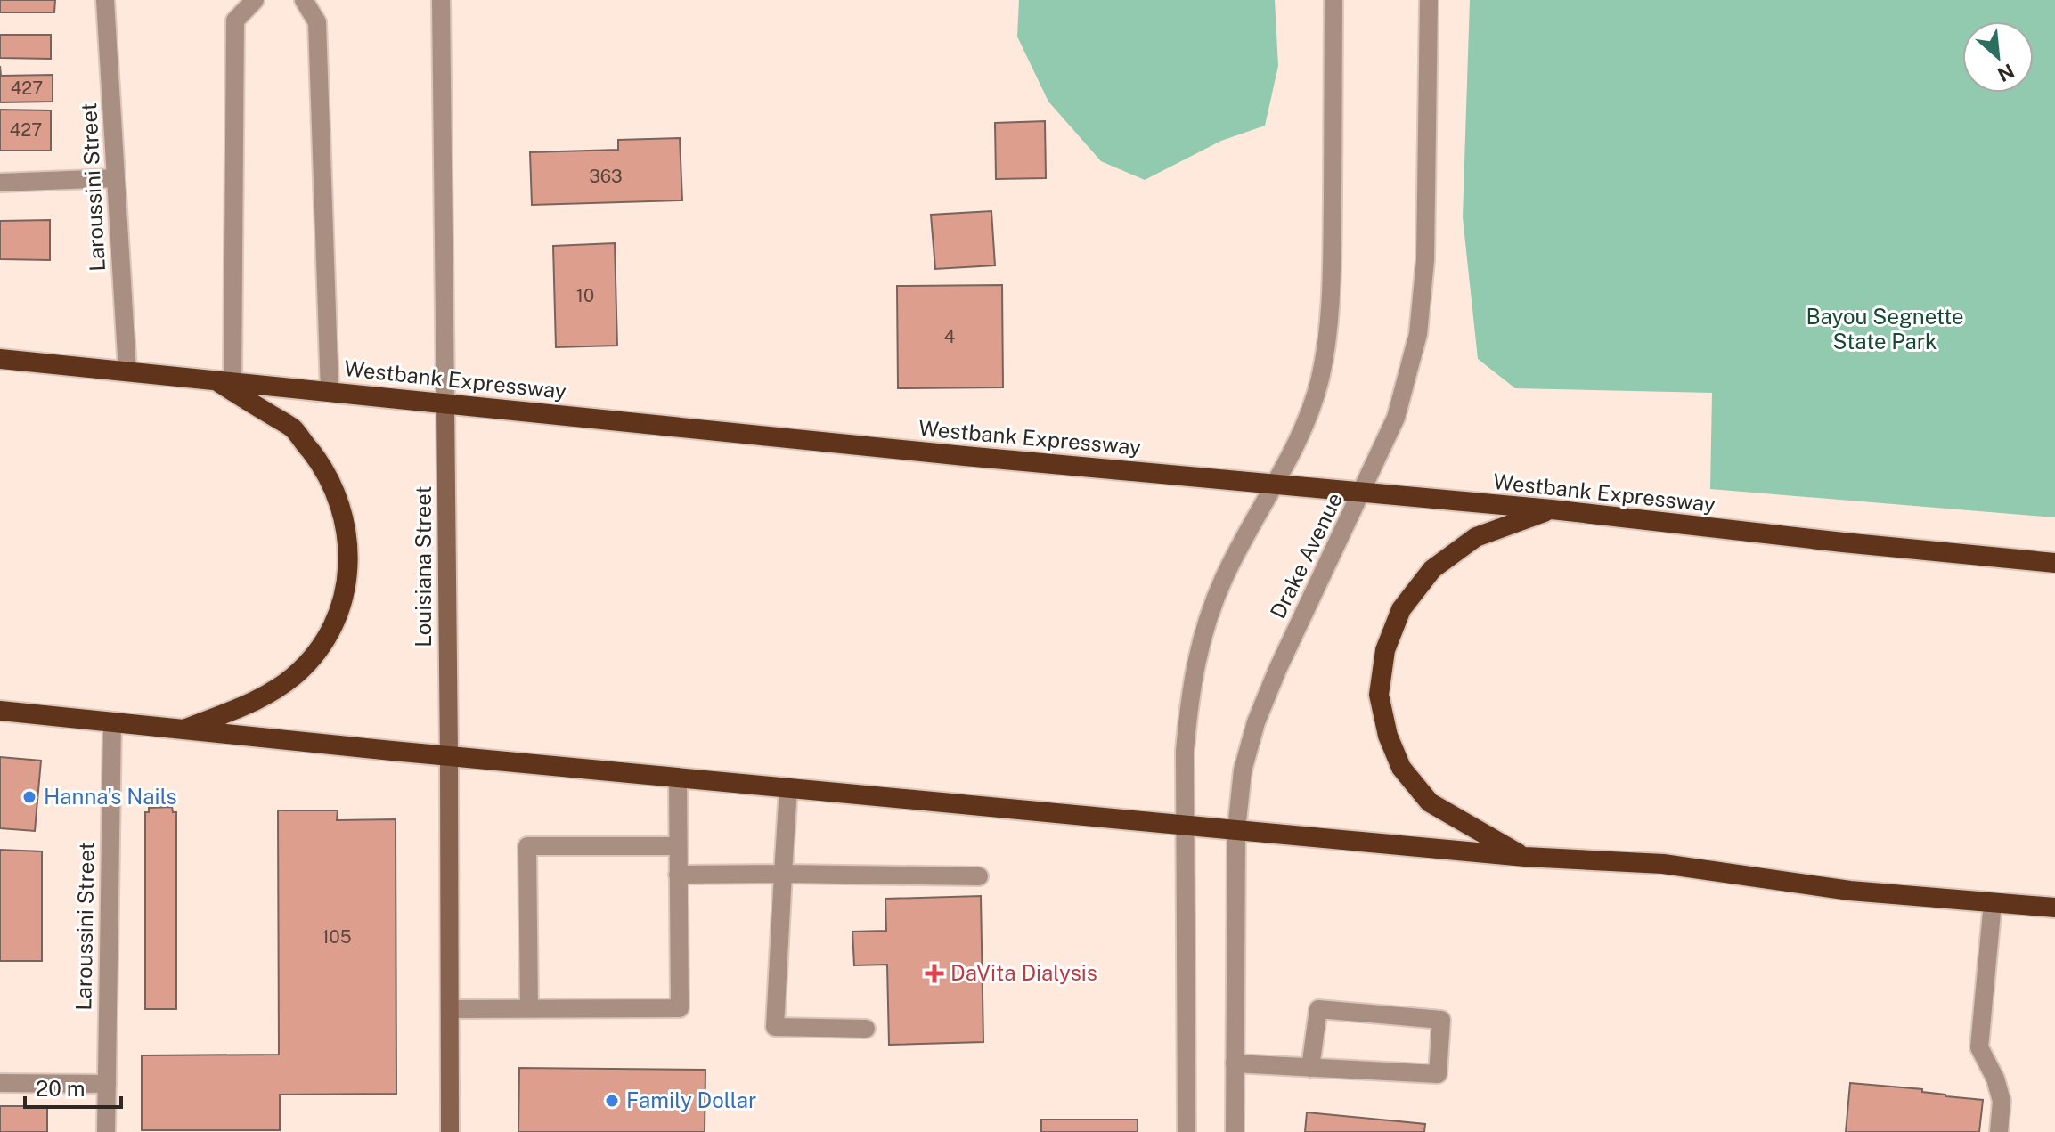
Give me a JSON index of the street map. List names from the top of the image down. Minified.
{"streets":{"highway":["Westbank Expressway"],"main road":["Louisiana Street"],"street":["Laroussini Street","Drake Avenue"]},"crossings":[["Laroussini Street","Westbank Expressway"],["Westbank Expressway","Drake Avenue"],["Westbank Expressway","Louisiana Street"]],"parks":["Bayou Segnette State Park"],"places":{"other":["Hanna's Nails","Family Dollar"],"health":["DaVita Dialysis"]},"house_numbers":["427","427","363","10","4","105"],"scale_bar":"20 m","north":"bottom right"}
